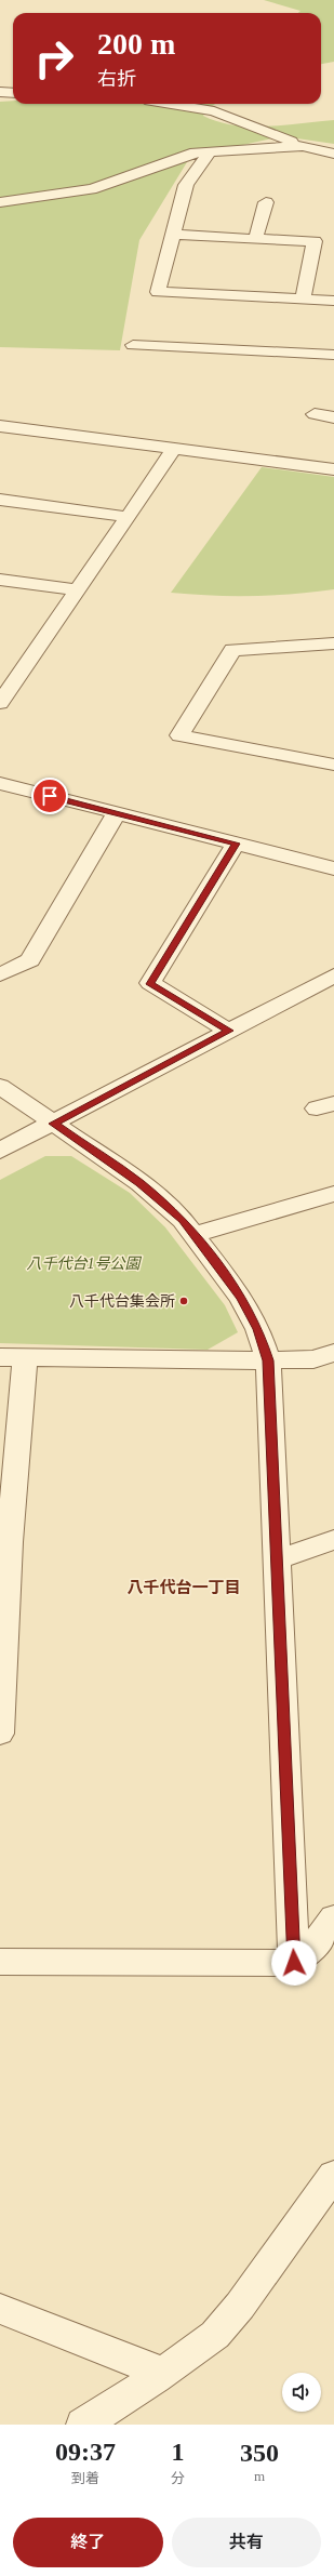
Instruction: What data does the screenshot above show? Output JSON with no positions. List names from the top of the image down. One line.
{"districts":["八千代台一丁目"],"parks":["八千代台1号公園"],"places":["八千代台集会所"],"page":{"turn":["200 m","右折"],"eta":["09:37","到着","1","分","350","m"],"buttons":["終了","共有"]}}
